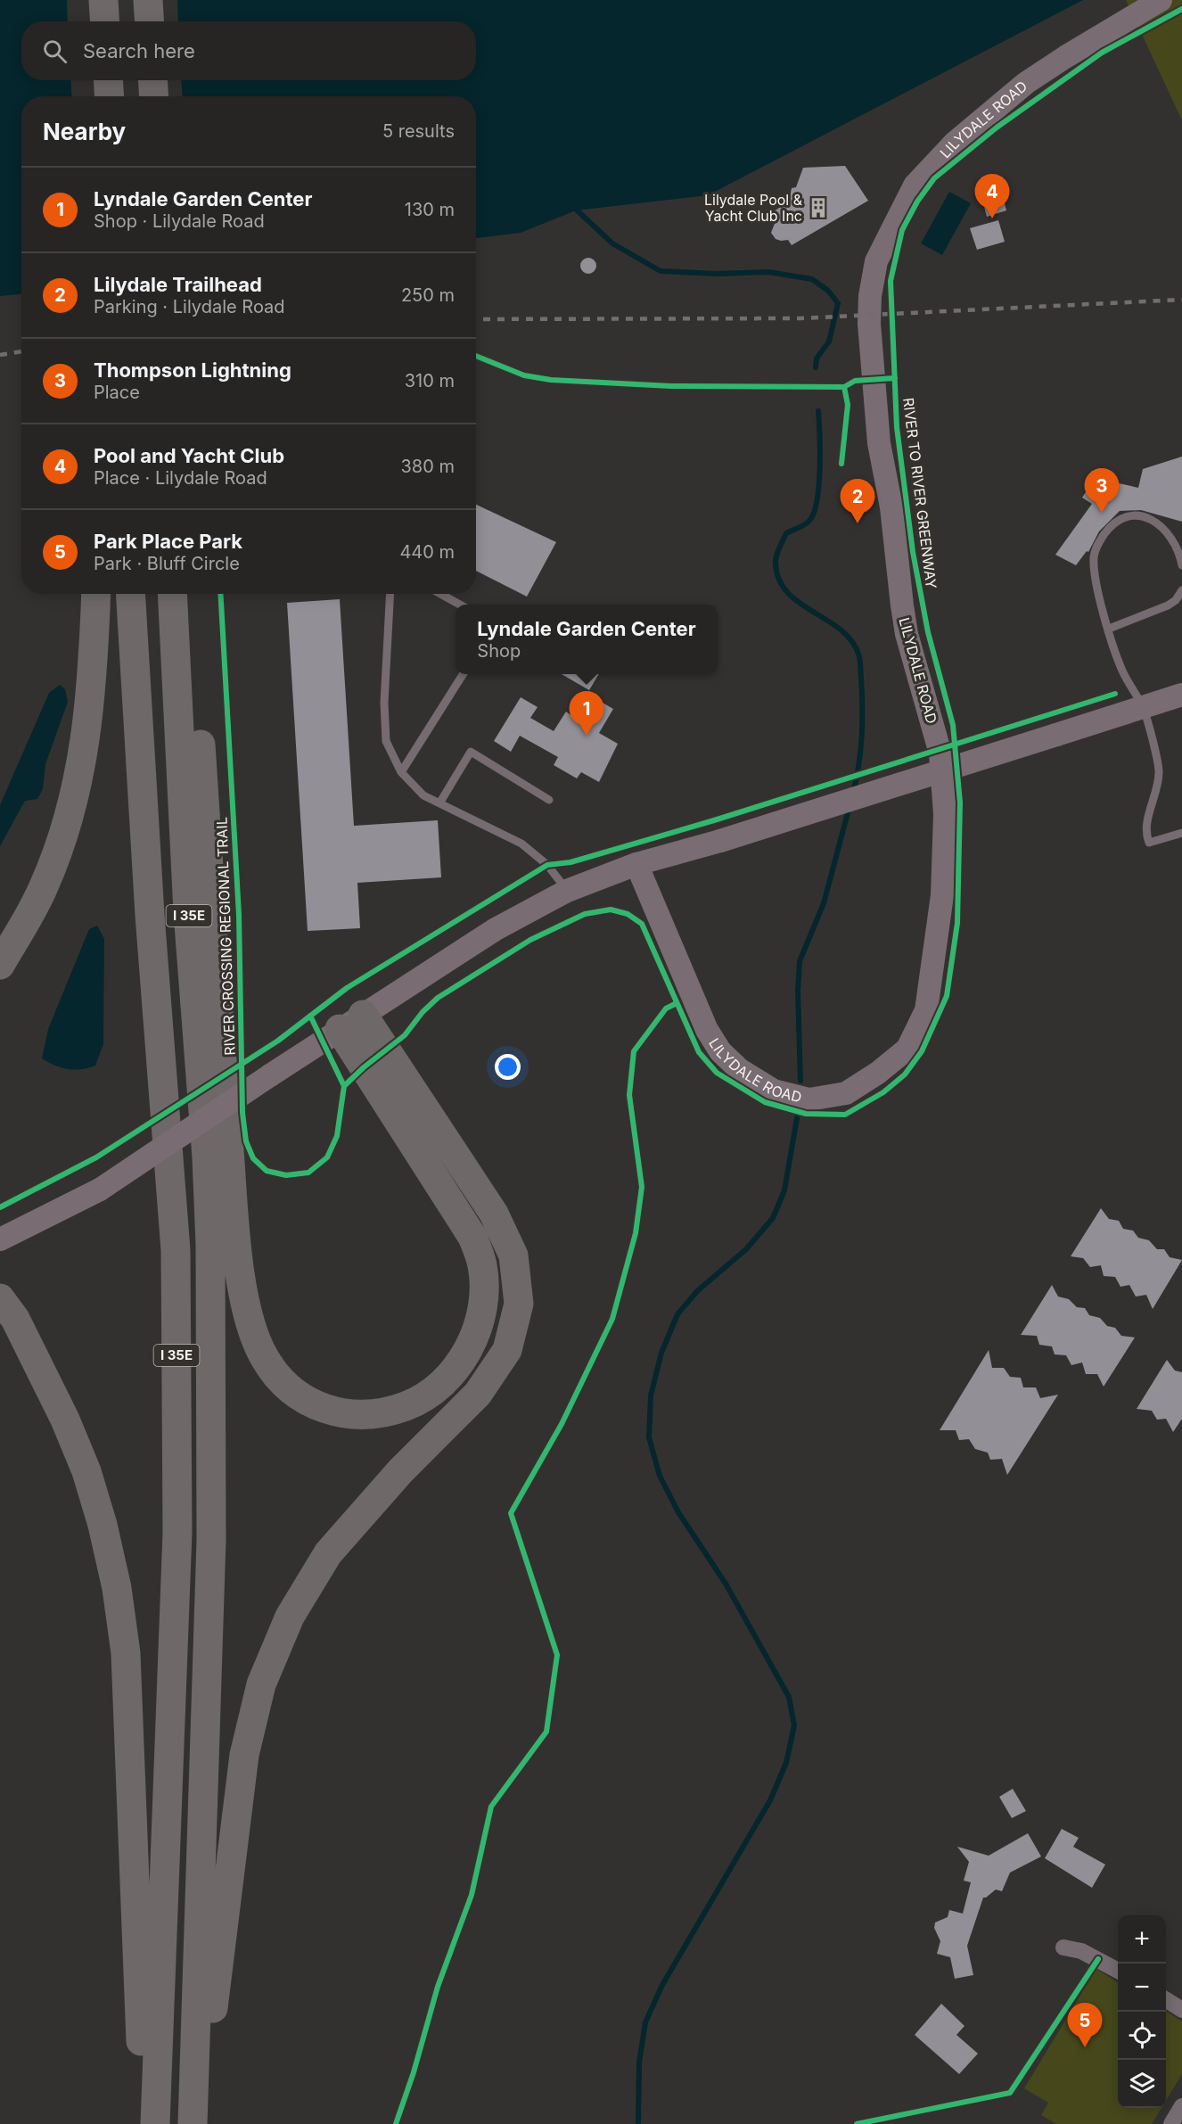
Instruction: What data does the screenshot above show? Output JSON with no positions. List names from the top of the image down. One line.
{"streets":{"highway":["I 35E"],"street":["LILYDALE ROAD"],"cycle path":["RIVER TO RIVER GREENWAY","RIVER CROSSING REGIONAL TRAIL"]},"places":{"building":["Lilydale Pool & Yacht Club Inc"]},"page":{"search":"Search here","heading":["Nearby","5 results"],"list":[{"mark":"1","name":"Lyndale Garden Center","note":"Shop · Lilydale Road","value":"130 m"},{"mark":"2","name":"Lilydale Trailhead","note":"Parking · Lilydale Road","value":"250 m"},{"mark":"3","name":"Thompson Lightning","note":"Place","value":"310 m"},{"mark":"4","name":"Pool and Yacht Club","note":"Place · Lilydale Road","value":"380 m"},{"mark":"5","name":"Park Place Park","note":"Park · Bluff Circle","value":"440 m"}],"pins":["4","3","2","1","5"],"popup":["Lyndale Garden Center","Shop"],"map_buttons":["+","−"]}}
